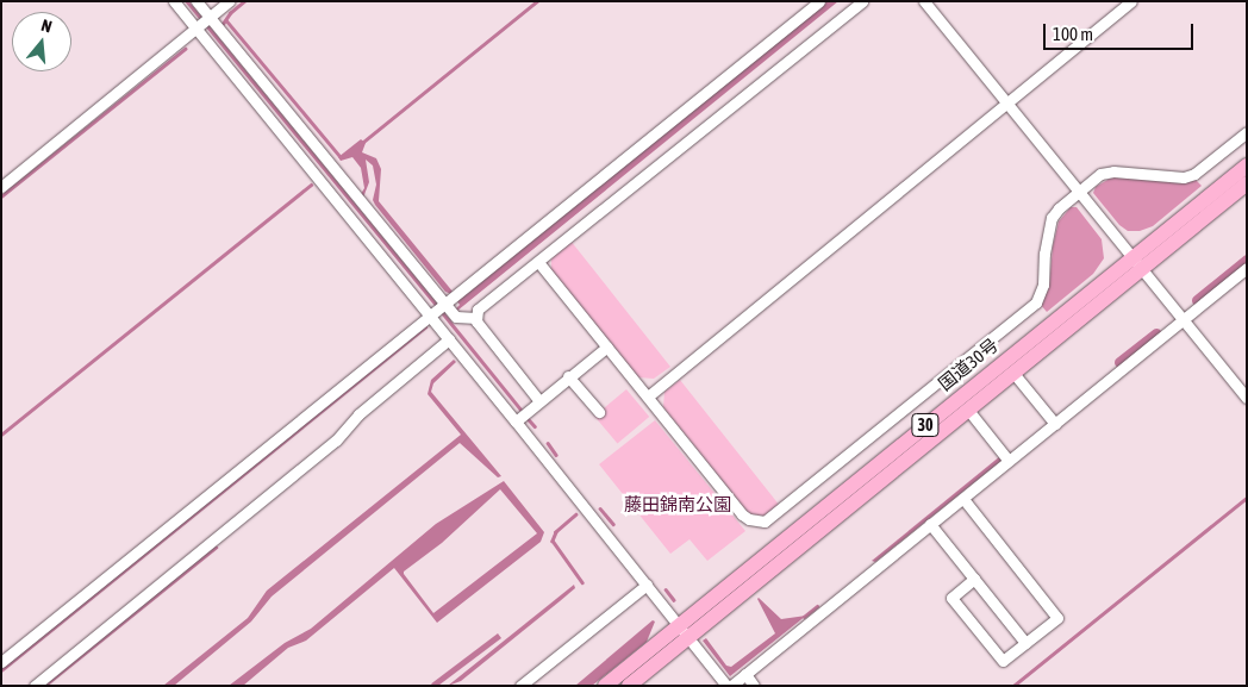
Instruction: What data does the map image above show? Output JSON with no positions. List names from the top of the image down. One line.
{"streets":{"highway":["国道30号","30"]},"parks":["藤田錦南公園"],"scale_bar":"100 m","north":"top"}
